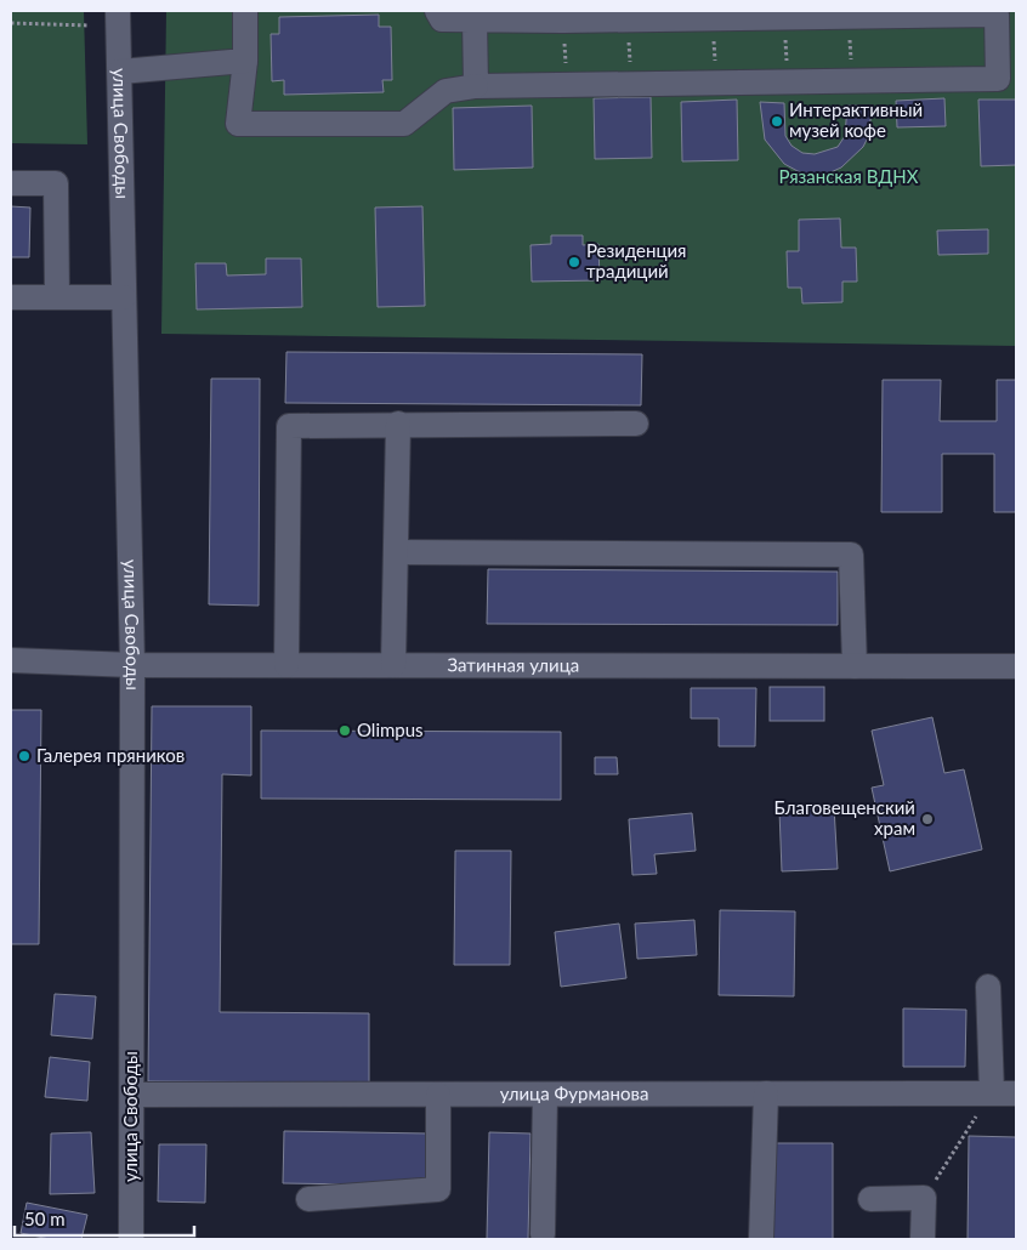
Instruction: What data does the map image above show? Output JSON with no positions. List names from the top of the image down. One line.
{"streets":{"street":["улица Свободы","Затинная улица","улица Фурманова"]},"crossings":[["улица Свободы","Затинная улица"],["улица Свободы","улица Фурманова"]],"parks":["Рязанская ВДНХ"],"places":["Интерактивный музей кофе","Резиденция традиций","Olimpus","Галерея пряников","Благовещенский храм"],"scale_bar":"50 m"}
